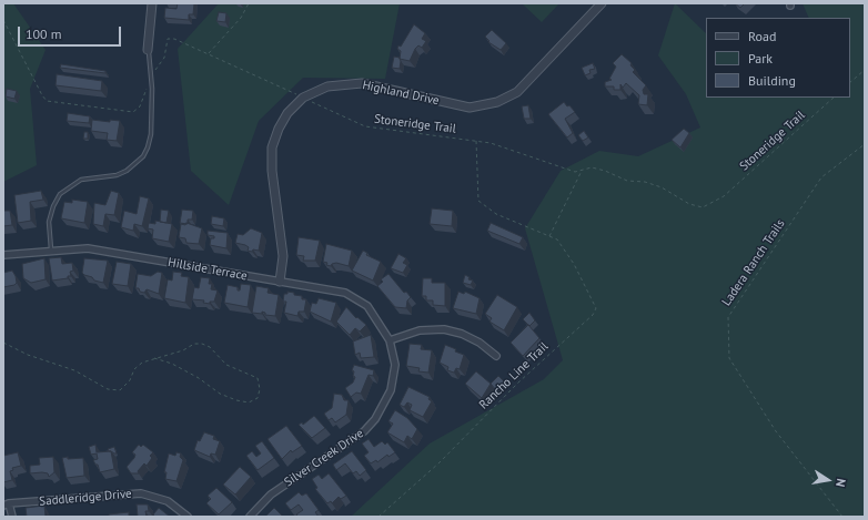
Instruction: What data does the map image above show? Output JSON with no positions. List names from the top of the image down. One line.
{"streets":{"street":["Highland Drive","Hillside Terrace","Silver Creek Drive","Saddleridge Drive"],"path":["Stoneridge Trail","Ladera Ranch Trails","Rancho Line Trail"]},"crossings":[["Highland Drive","Stoneridge Trail"],["Highland Drive","Hillside Terrace"],["Stoneridge Trail","Rancho Line Trail"],["Hillside Terrace","Silver Creek Drive"]],"legend":["Road","Park","Building"],"scale_bar":"100 m","north":"right"}
